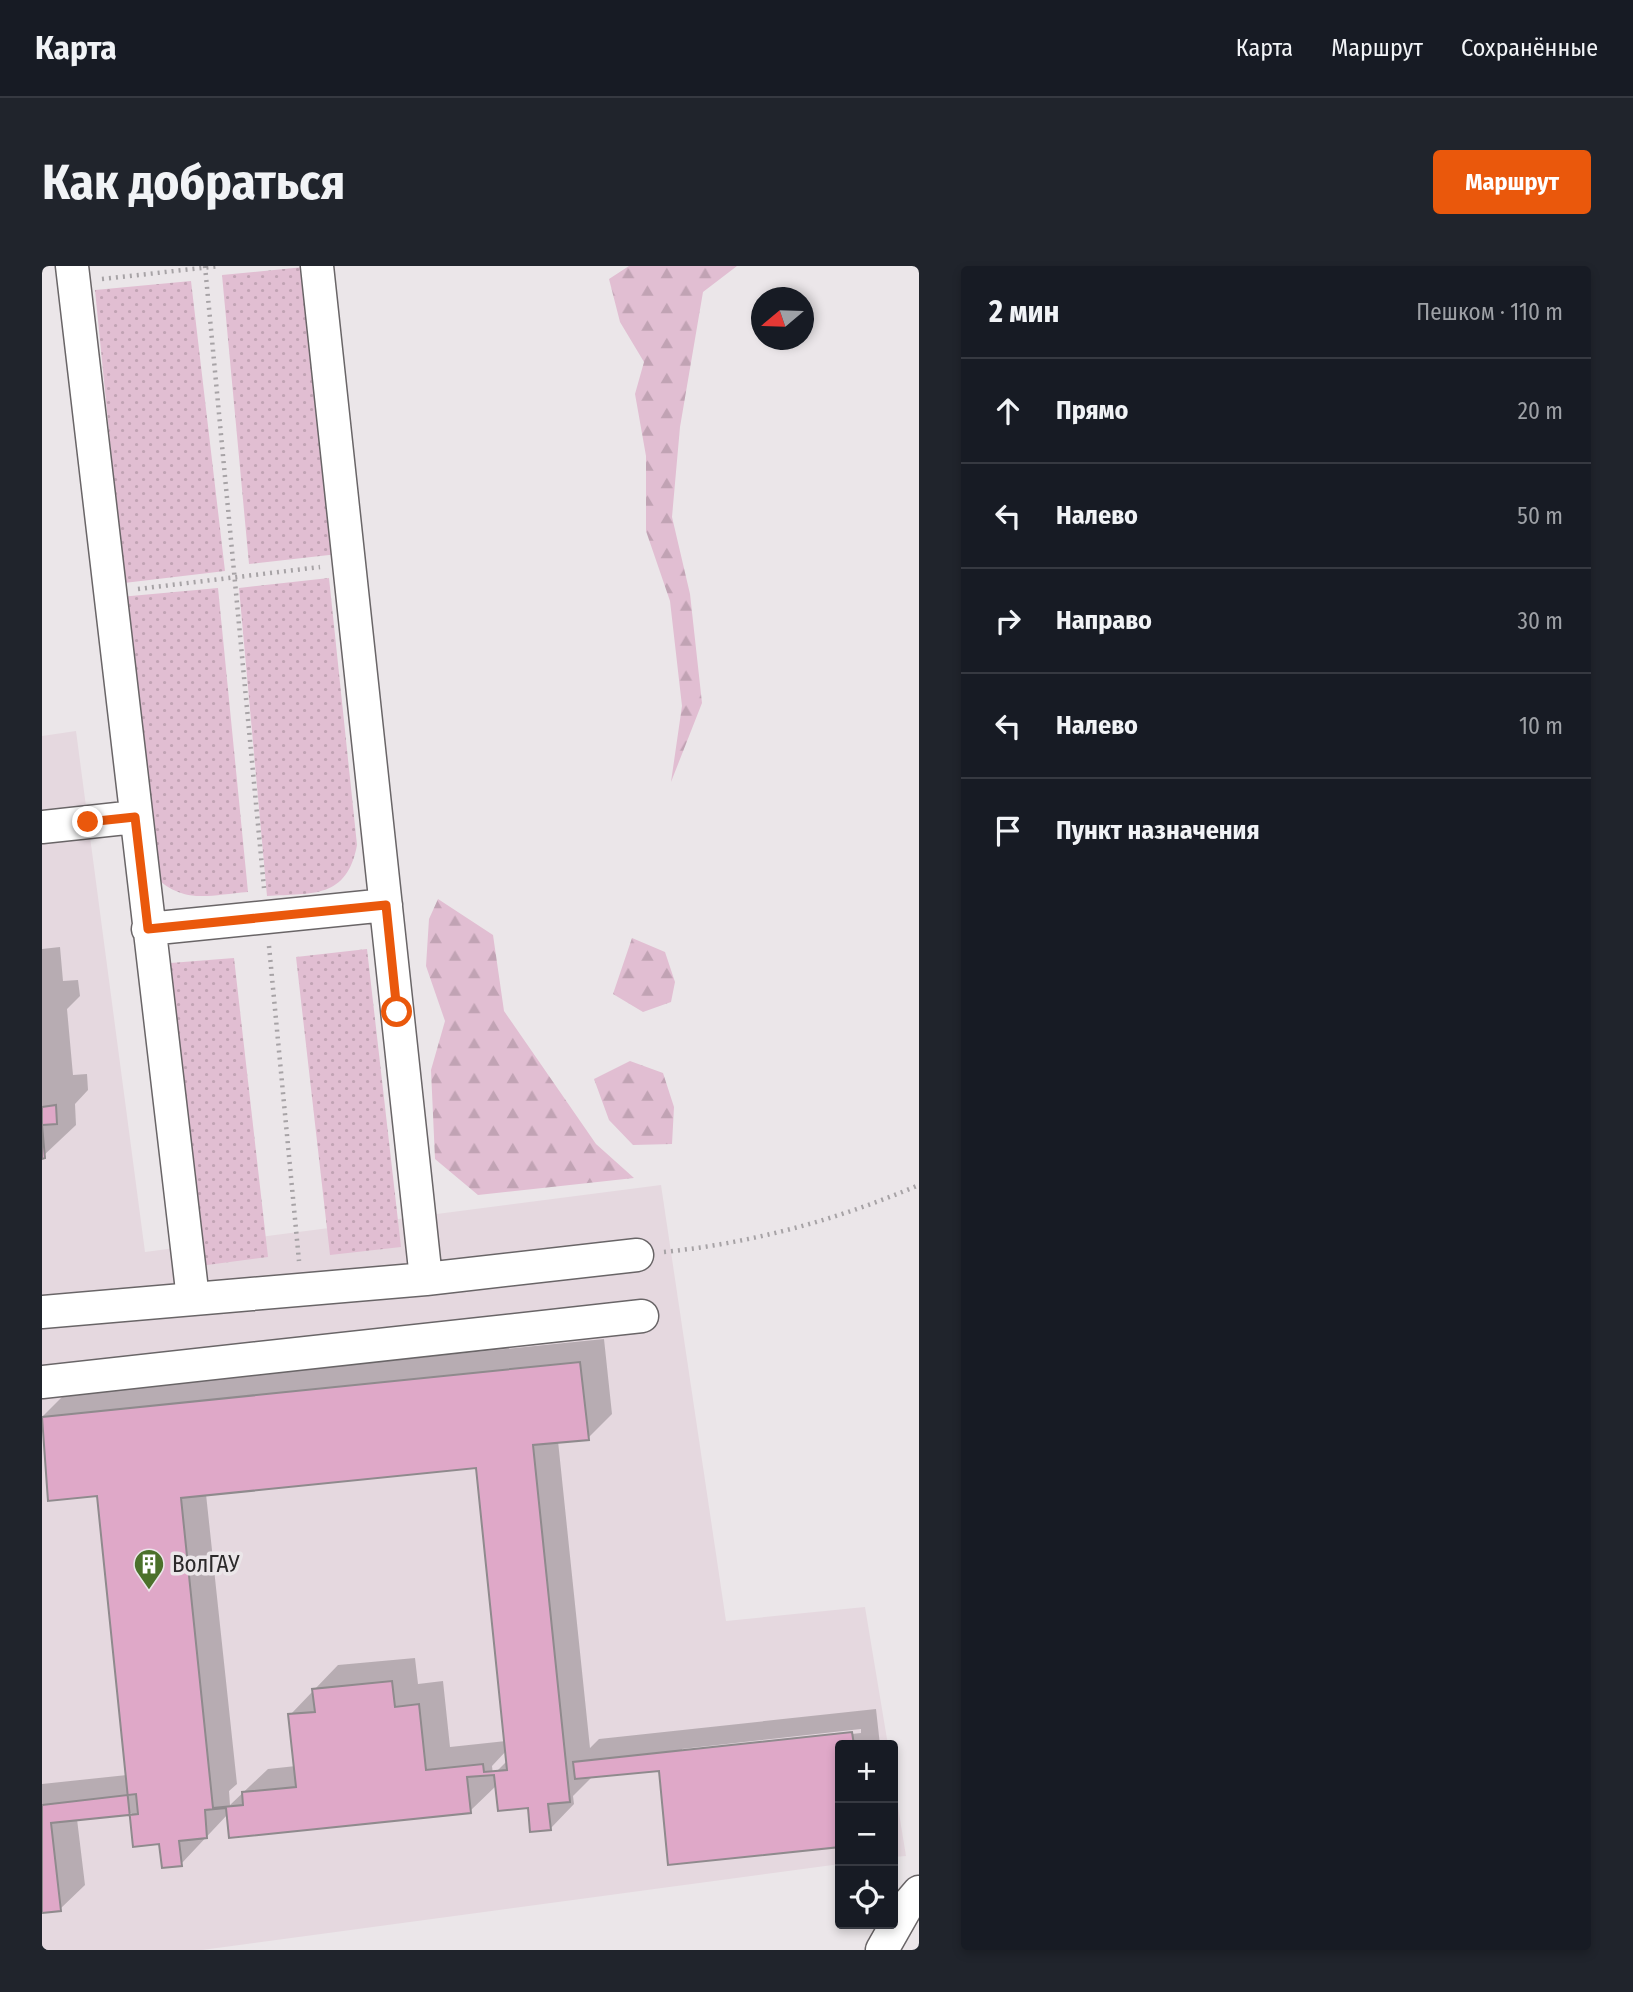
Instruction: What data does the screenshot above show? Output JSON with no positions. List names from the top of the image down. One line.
{"places":{"building":["ВолГАУ"]},"north":"left","page":{"header":"Карта","nav":["Карта","Маршрут","Сохранённые"],"buttons":"Маршрут","title":"Как добраться","heading":["2 мин","Пешком · 110 m"],"list":[["Прямо","20 m"],["Налево","50 m"],["Направо","30 m"],["Налево","10 m"],"Пункт назначения"],"map_buttons":["+","−"]}}
